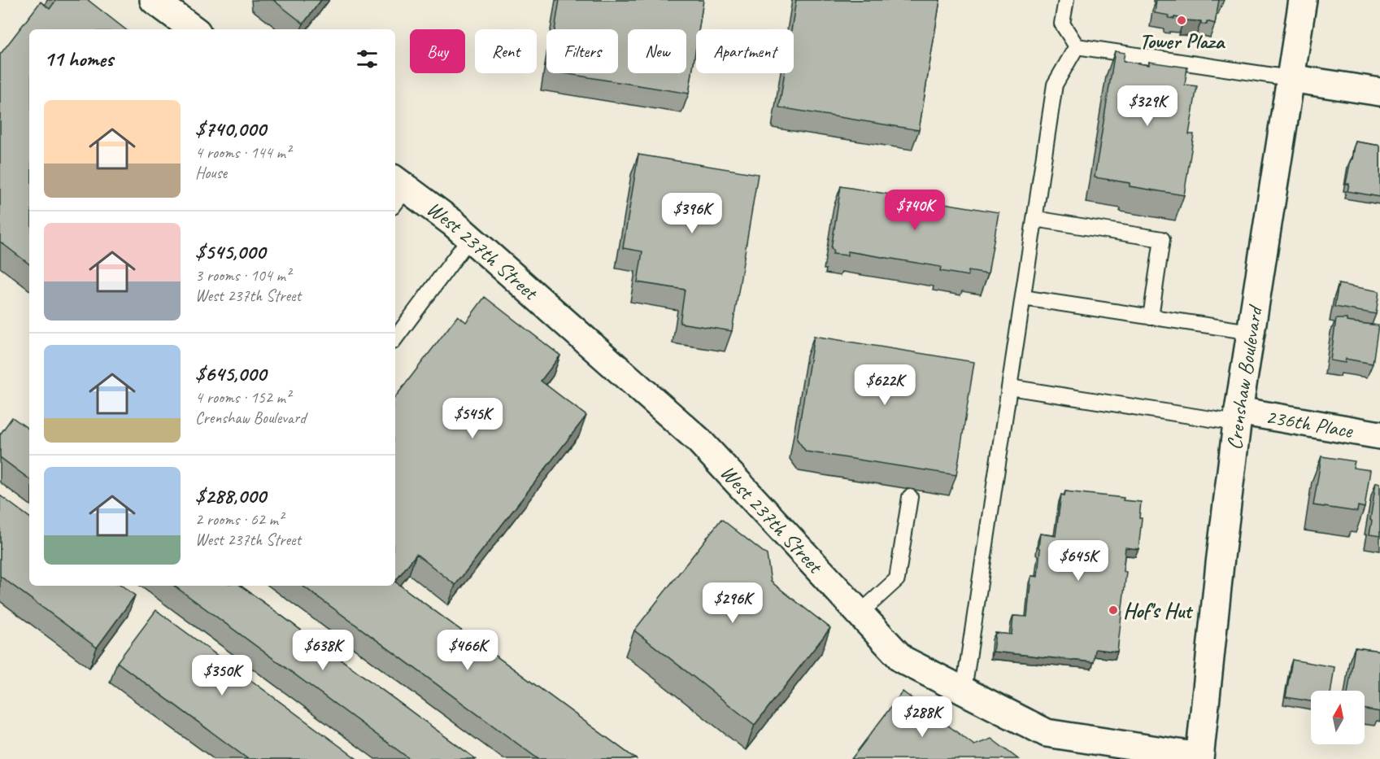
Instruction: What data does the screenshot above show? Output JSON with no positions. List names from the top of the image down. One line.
{"streets":{"street":["West 237th Street","Crenshaw Boulevard","236th Place"]},"crossings":[["West 237th Street","Crenshaw Boulevard"],["Crenshaw Boulevard","236th Place"]],"places":["Tower Plaza","Hof's Hut"],"north":"top","page":{"chip":["Buy","Rent","Filters","New","Apartment"],"heading":"11 homes","price":["$329K","$740K","$396K","$622K","$545K","$645K","$296K","$638K","$466K","$350K","$288K"],"list":[{"name":"$740,000","note":"4 rooms · 144 m² · House"},{"name":"$545,000","note":"3 rooms · 104 m² · West 237th Street"},{"name":"$645,000","note":"4 rooms · 152 m² · Crenshaw Boulevard"},{"name":"$288,000","note":"2 rooms · 62 m² · West 237th Street"}]}}
